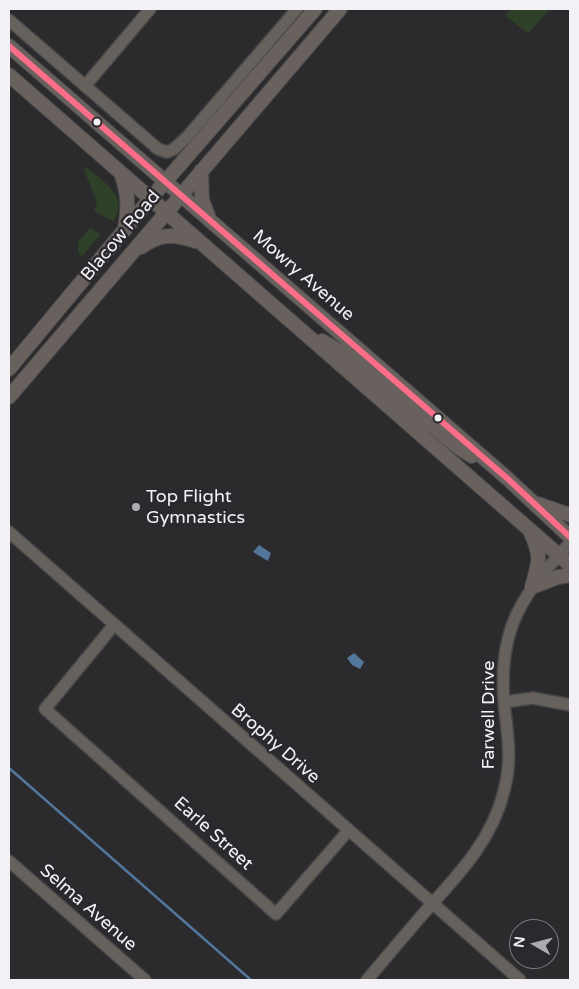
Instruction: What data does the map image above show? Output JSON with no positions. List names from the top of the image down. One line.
{"streets":{"main road":["Blacow Road","Mowry Avenue"],"street":["Farwell Drive","Brophy Drive","Earle Street","Selma Avenue"]},"crossings":[["Blacow Road","Mowry Avenue"],["Farwell Drive","Brophy Drive"],["Brophy Drive","Earle Street"]],"places":["Top Flight Gymnastics"],"north":"left"}
